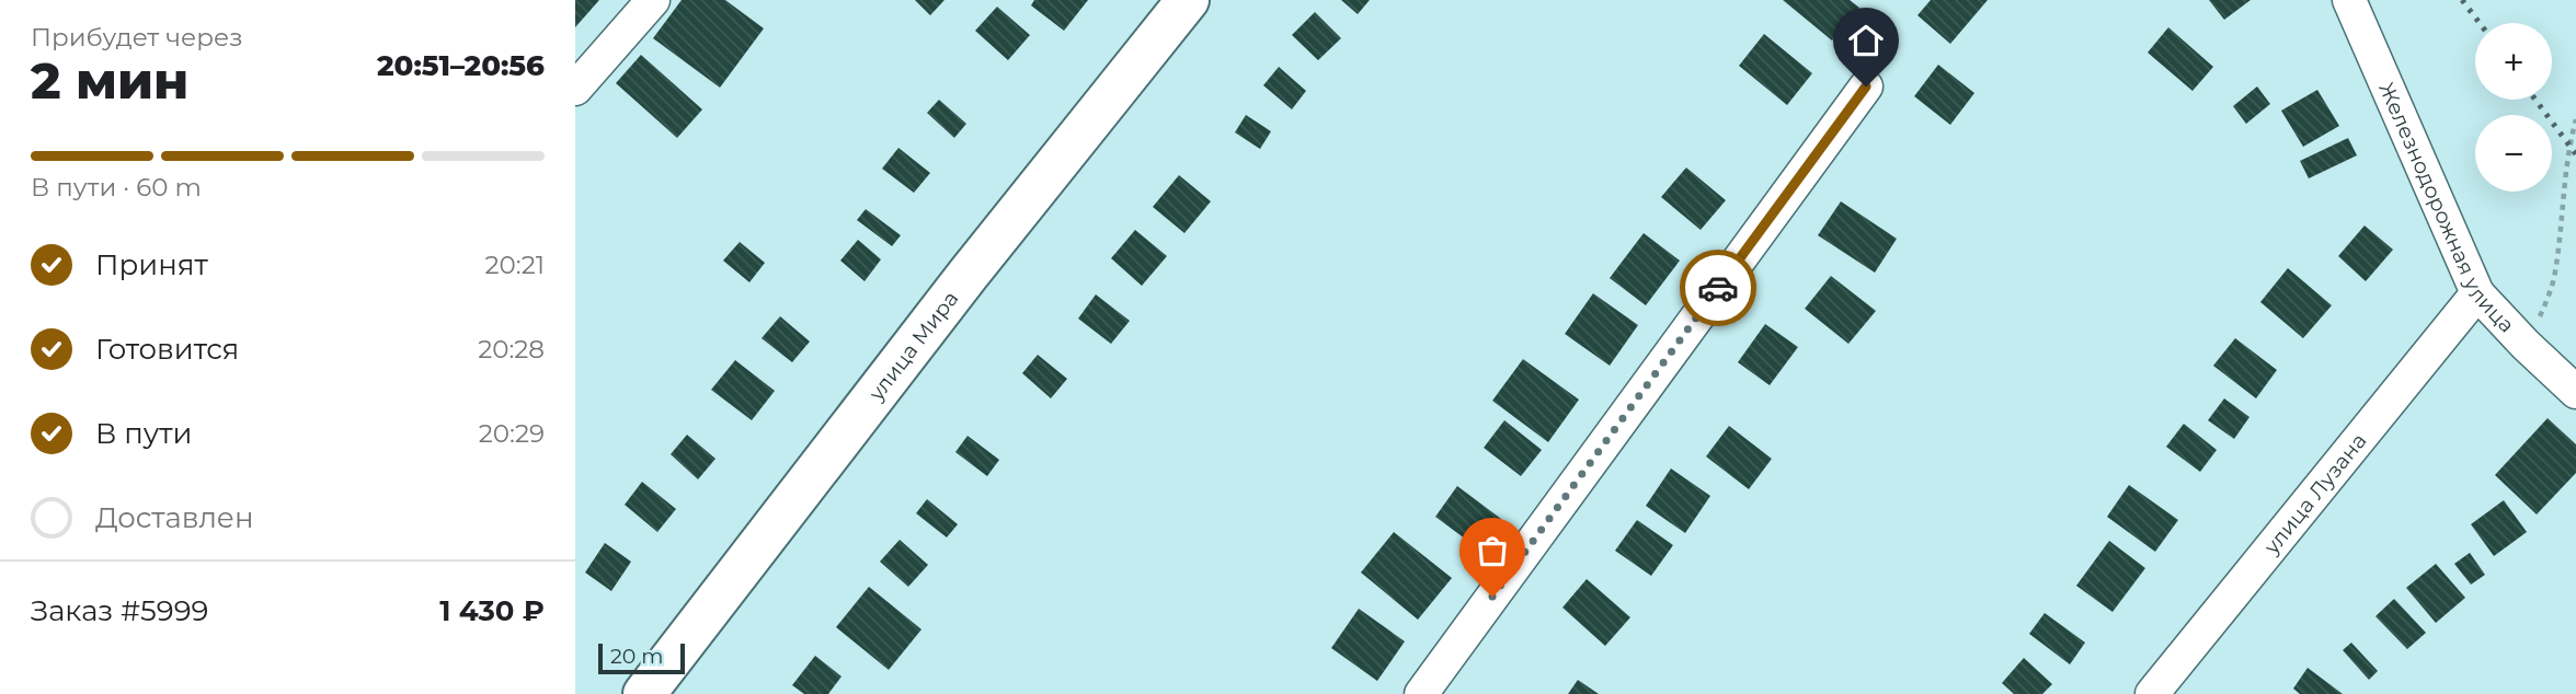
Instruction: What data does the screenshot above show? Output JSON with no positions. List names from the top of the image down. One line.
{"streets":{"main road":["улица Мира"],"street":["Железнодорожная улица","улица Лузана"]},"crossings":[["Железнодорожная улица","улица Лузана"]],"scale_bar":"20 m","page":{"heading":["2 мин","Прибудет через","20:51–20:56"],"panel":["Заказ #5999","1 430 ₽"],"map_buttons":["+","−"],"bar":"В пути · 60 m","list":[["Принят","20:21"],["Готовится","20:28"],["В пути","20:29"],"Доставлен"],"scale":"20 m"}}
